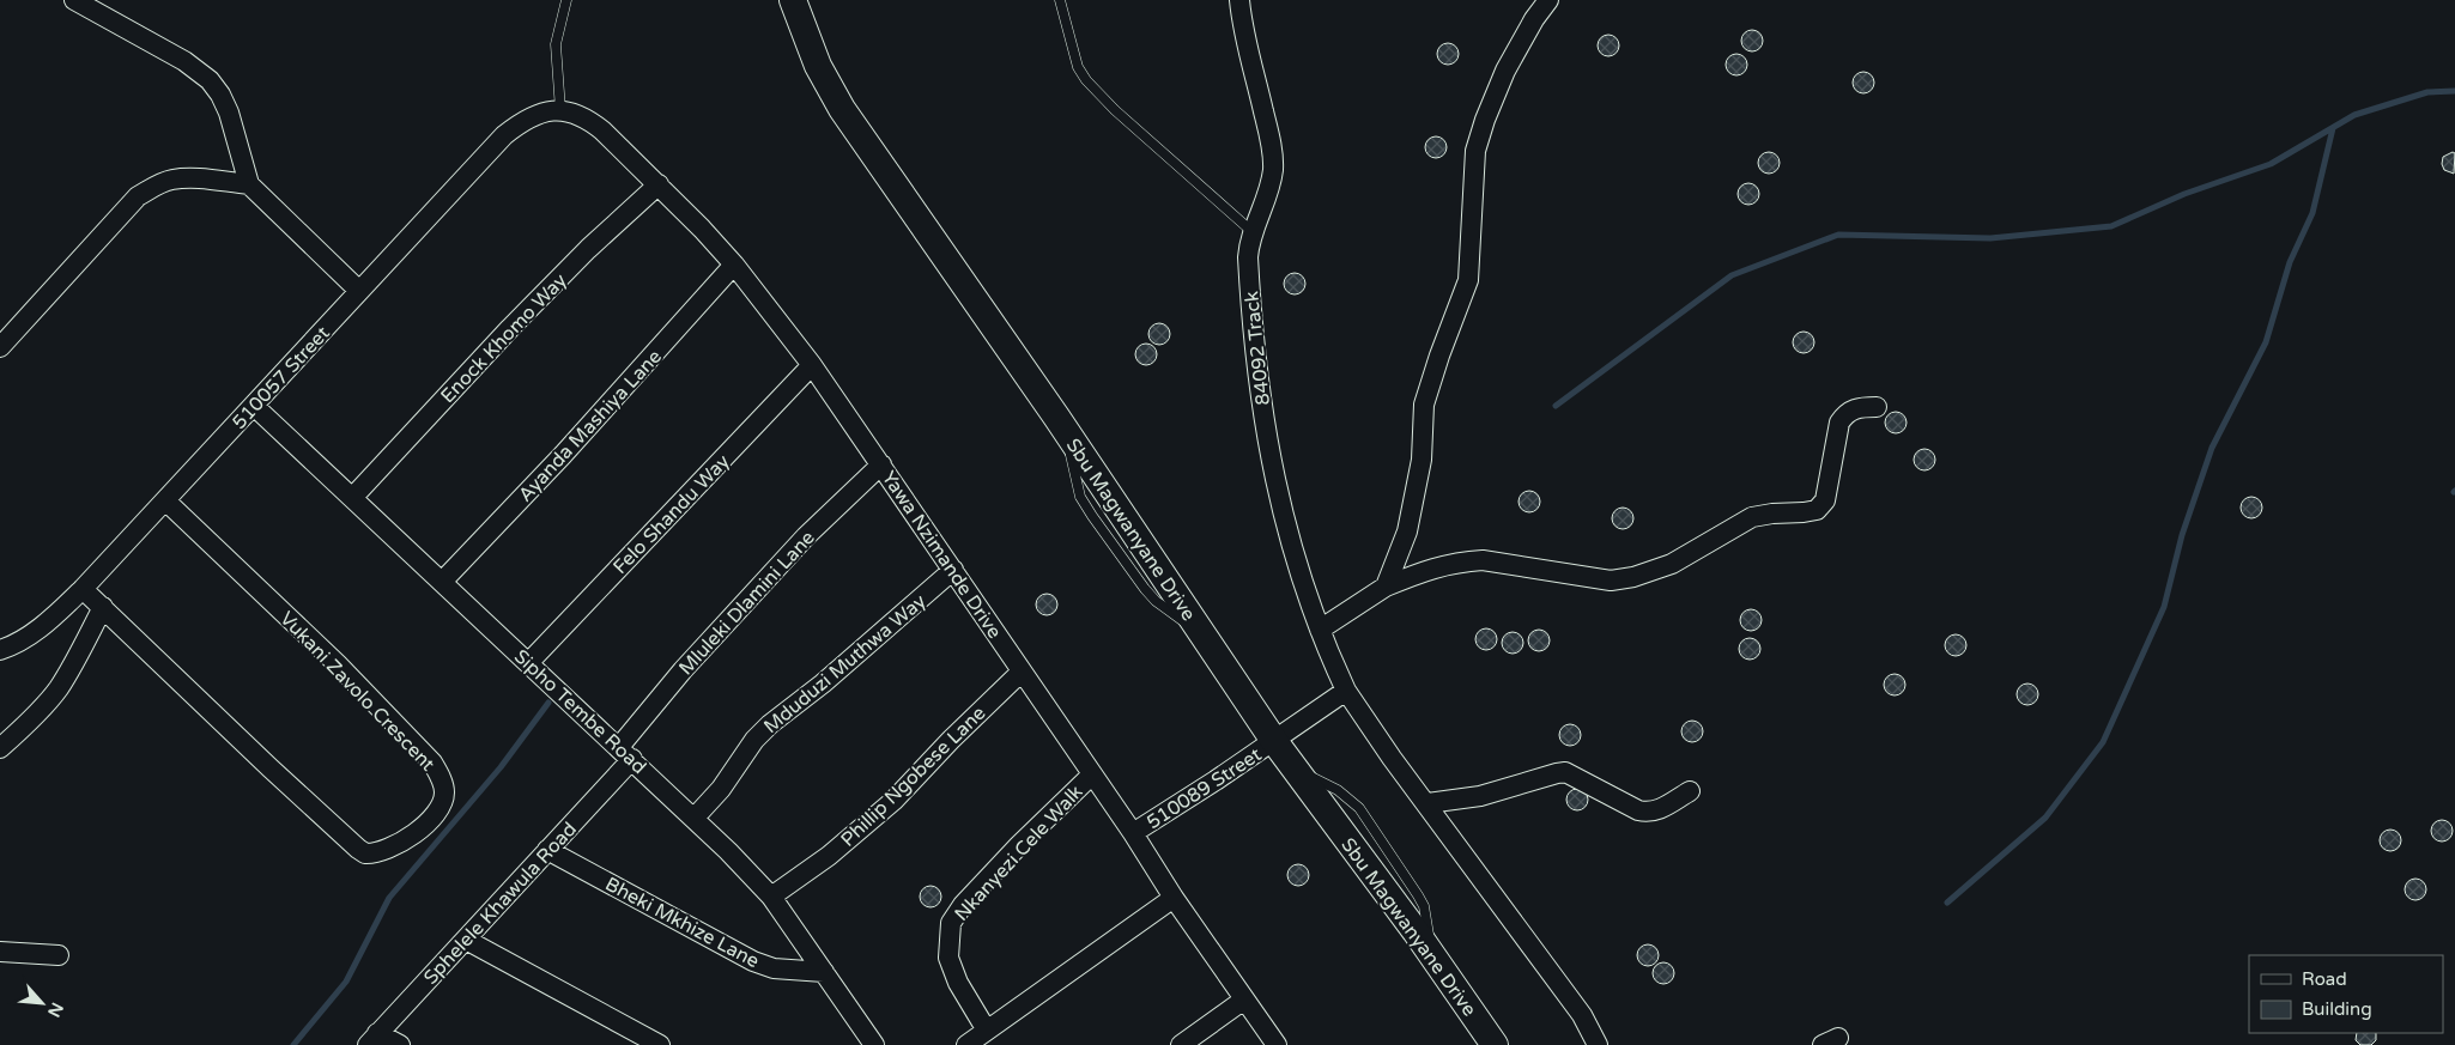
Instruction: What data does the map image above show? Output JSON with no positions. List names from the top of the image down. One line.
{"streets":{"main road":["Sbu Magwanyane Drive"],"street":["Enock Khomo Way","84092 Track","510057 Street","Ayanda Mashiya Lane","Felo Shandu Way","Yawa Nzimande Drive","Mluleki Dlamini Lane","Mduduzi Muthwa Way","Vukani Zavolo Crescent","Sipho Tembe Road","Phillip Ngobese Lane","510089 Street","Nkanyezi Cele Walk","Sphelele Khawula Road","Bheki Mkhize Lane"]},"crossings":[["Enock Khomo Way","Yawa Nzimande Drive"],["Enock Khomo Way","Sipho Tembe Road"],["84092 Track","510089 Street"],["510057 Street","Yawa Nzimande Drive"],["510057 Street","Vukani Zavolo Crescent"],["510057 Street","Sipho Tembe Road"],["Ayanda Mashiya Lane","Yawa Nzimande Drive"],["Ayanda Mashiya Lane","Sipho Tembe Road"],["Felo Shandu Way","Yawa Nzimande Drive"],["Felo Shandu Way","Sipho Tembe Road"],["Sbu Magwanyane Drive","510089 Street"],["Yawa Nzimande Drive","Mluleki Dlamini Lane"],["Yawa Nzimande Drive","Mduduzi Muthwa Way"],["Yawa Nzimande Drive","Phillip Ngobese Lane"],["Yawa Nzimande Drive","510089 Street"],["Yawa Nzimande Drive","Nkanyezi Cele Walk"],["Mluleki Dlamini Lane","Sipho Tembe Road"],["Mluleki Dlamini Lane","Sphelele Khawula Road"],["Mduduzi Muthwa Way","Sipho Tembe Road"],["Sipho Tembe Road","Phillip Ngobese Lane"],["Sipho Tembe Road","Sphelele Khawula Road"],["Sipho Tembe Road","Bheki Mkhize Lane"],["Sphelele Khawula Road","Bheki Mkhize Lane"]],"legend":["Road","Building"],"north":"bottom right"}
